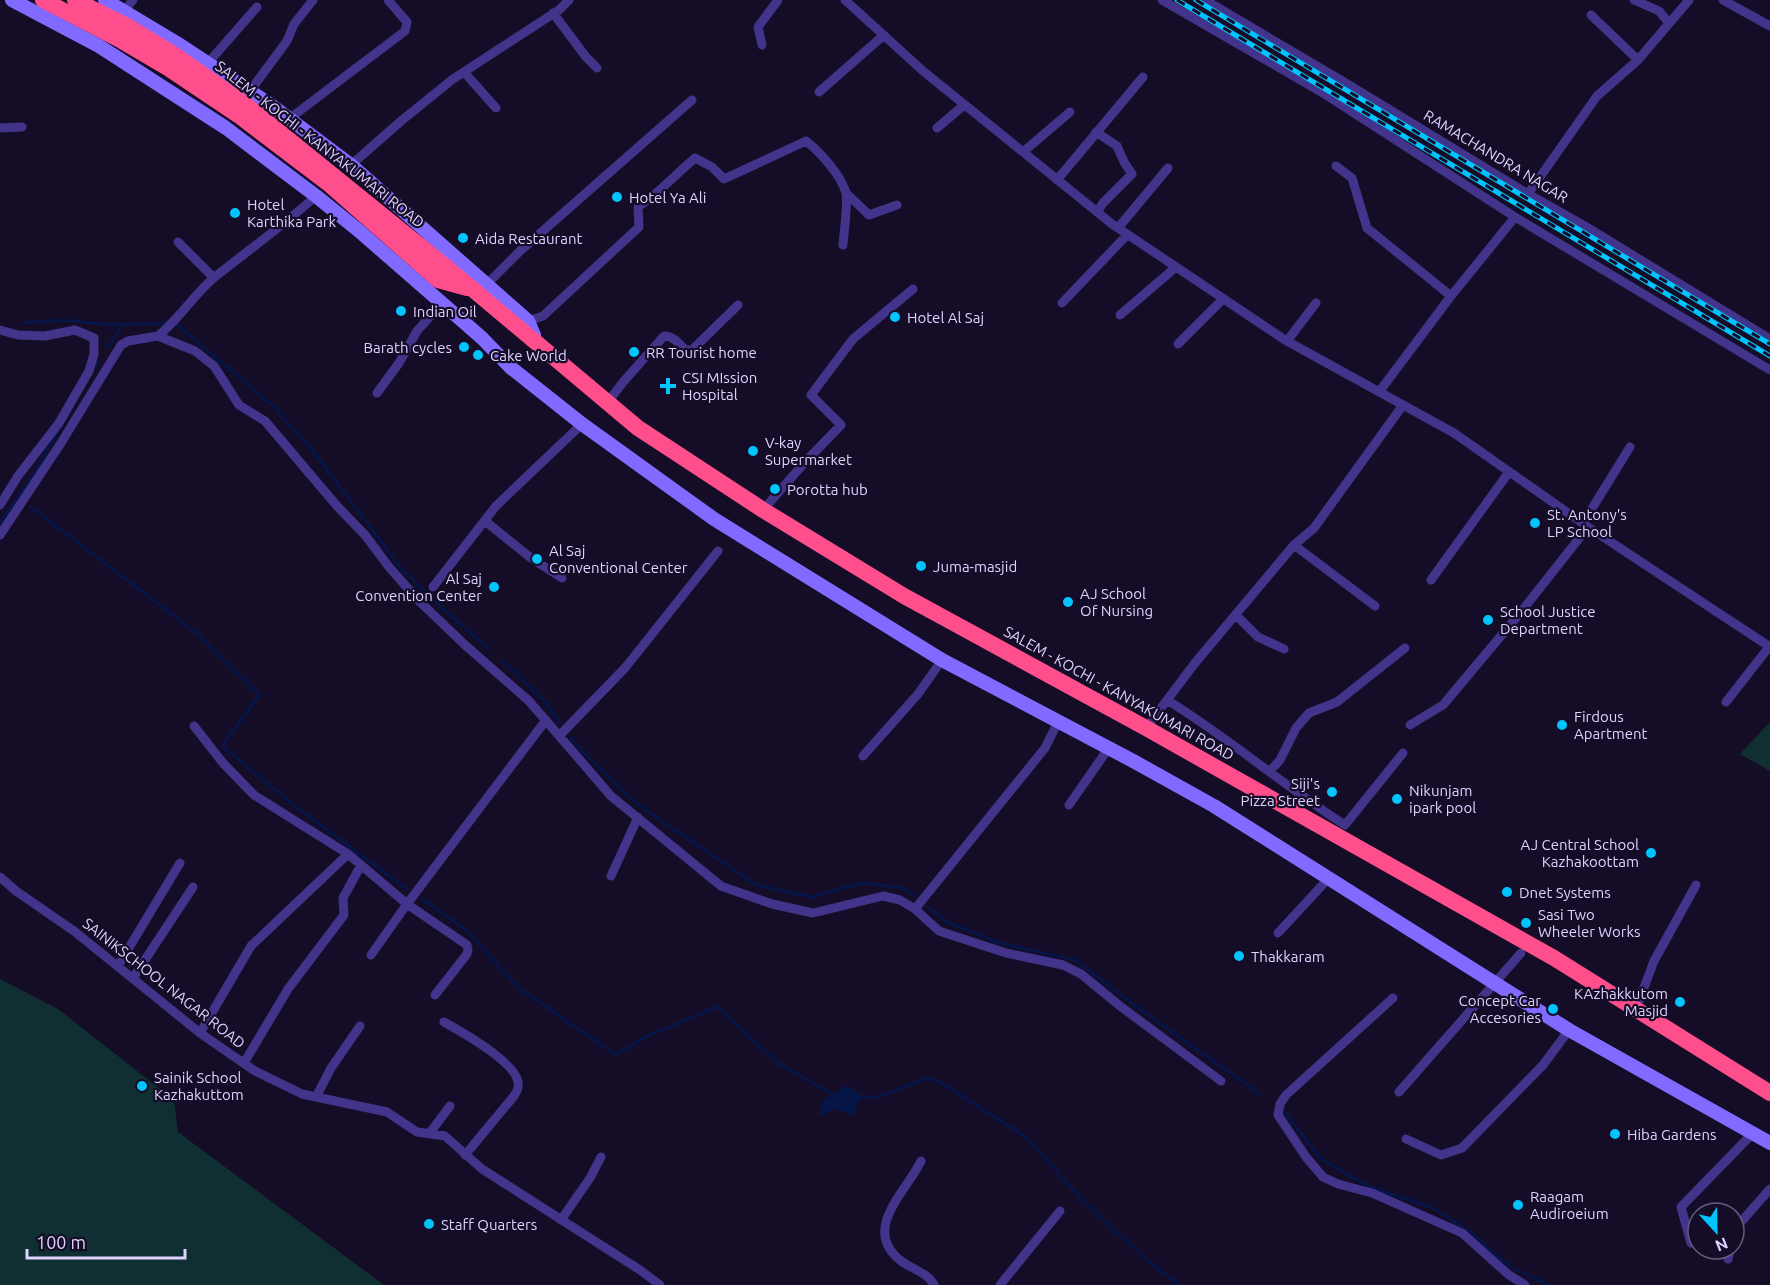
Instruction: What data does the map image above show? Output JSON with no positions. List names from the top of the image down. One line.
{"streets":{"highway":["SALEM - KOCHI - KANYAKUMARI ROAD"],"street":["RAMACHANDRA NAGAR","SAINIKSCHOOL NAGAR ROAD"]},"places":{"other":["Hotel Ya Ali","Hotel Karthika Park","Aida Restaurant","Indian Oil","Hotel Al Saj","Barath cycles","RR Tourist home","Cake World","V-kay Supermarket","Porotta hub","St. Antony's LP School","Al Saj Conventional Center","Juma-masjid","Al Saj Convention Center","AJ School Of Nursing","School Justice Department","Firdous Apartment","Siji's Pizza Street","Nikunjam ipark pool","AJ Central School Kazhakoottam","Dnet Systems","Sasi Two Wheeler Works","Thakkaram","KAzhakkutom Masjid","Concept Car Accesories","Sainik School Kazhakuttom","Hiba Gardens","Raagam Audiroeium","Staff Quarters"],"health":["CSI MIssion Hospital"]},"scale_bar":"100 m","north":"bottom"}
